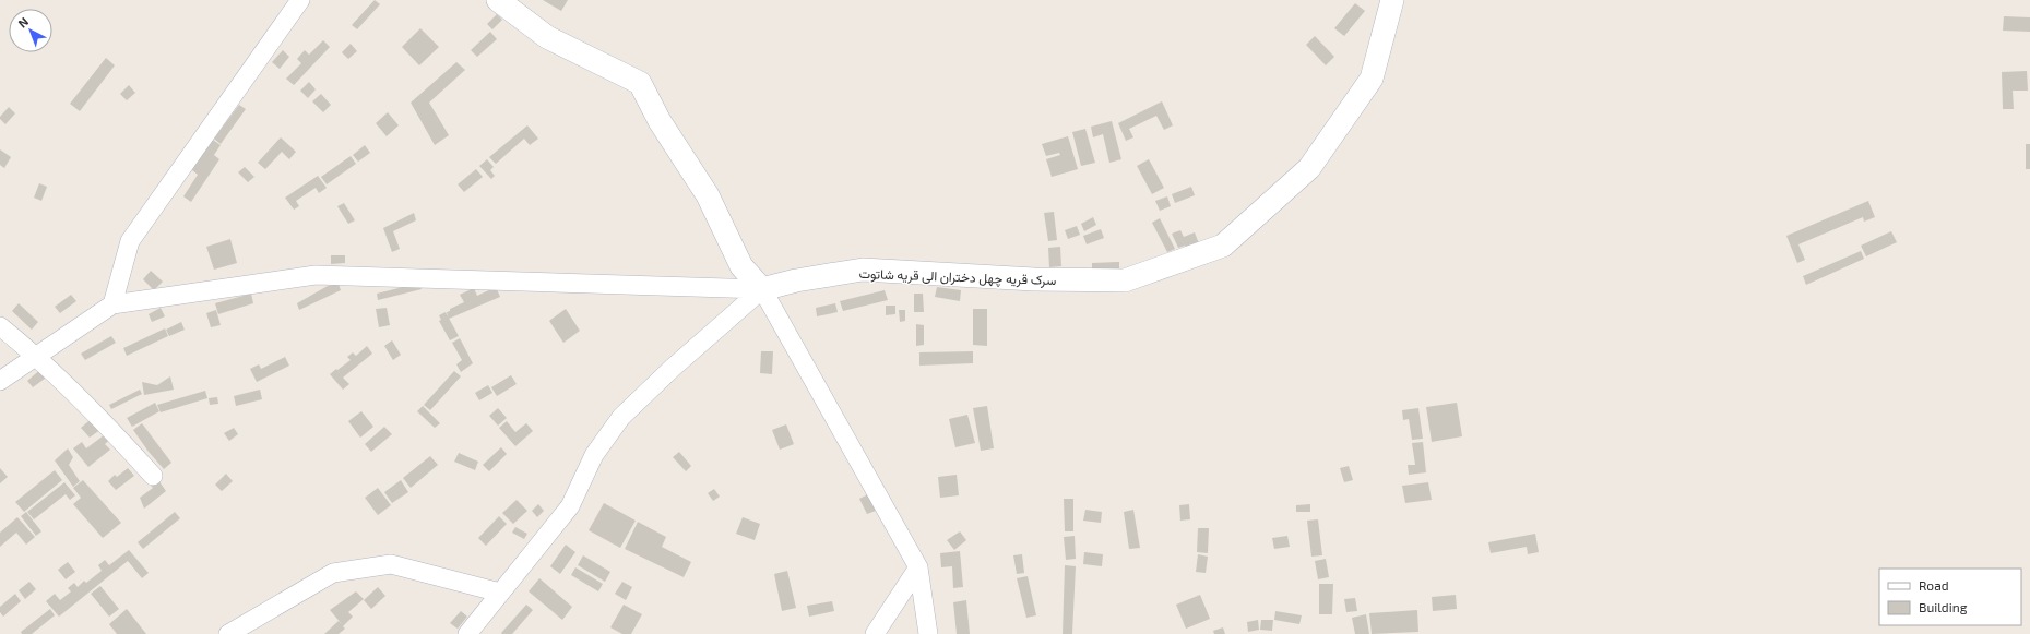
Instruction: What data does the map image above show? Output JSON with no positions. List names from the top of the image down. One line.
{"streets":{"street":["سرک قریه چهل دختران الی قریه شاتوت"]},"legend":["Road","Building"],"north":"top left"}
